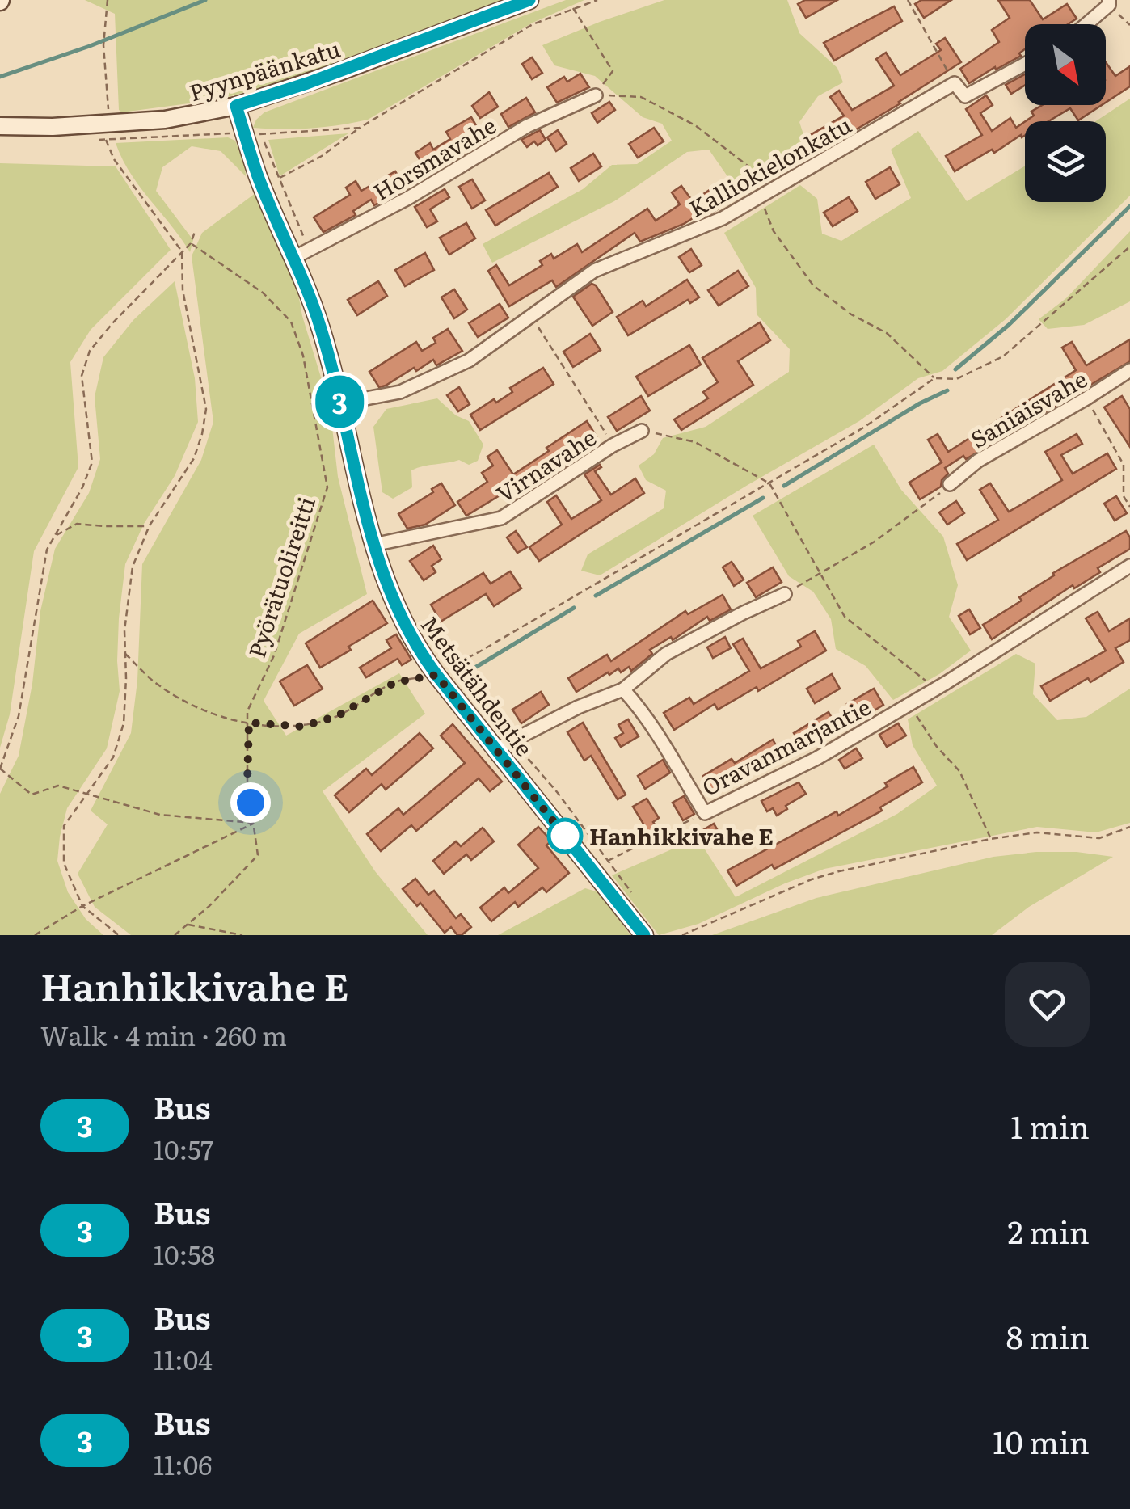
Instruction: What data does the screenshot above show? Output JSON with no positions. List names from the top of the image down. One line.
{"streets":{"main road":["Pyynpäänkatu","Metsätähdentie"],"street":["Horsmavahe","Kalliokielonkatu","Saniaisvahe","Virnavahe","Oravanmarjantie"],"path":["Pyörätuolireitti"]},"crossings":[["Pyynpäänkatu","Metsätähdentie"],["Horsmavahe","Metsätähdentie"],["Kalliokielonkatu","Metsätähdentie"],["Virnavahe","Metsätähdentie"]],"places":["Hanhikkivahe E"],"lines":["bus line 3"],"north":"bottom right","page":{"on_map":"3","heading":["Hanhikkivahe E","Walk · 4 min · 260 m"],"list":[{"mark":"3","name":"Bus","note":"10:57","value":"1 min"},{"mark":"3","name":"Bus","note":"10:58","value":"2 min"},{"mark":"3","name":"Bus","note":"11:04","value":"8 min"},{"mark":"3","name":"Bus","note":"11:06","value":"10 min"}]}}
